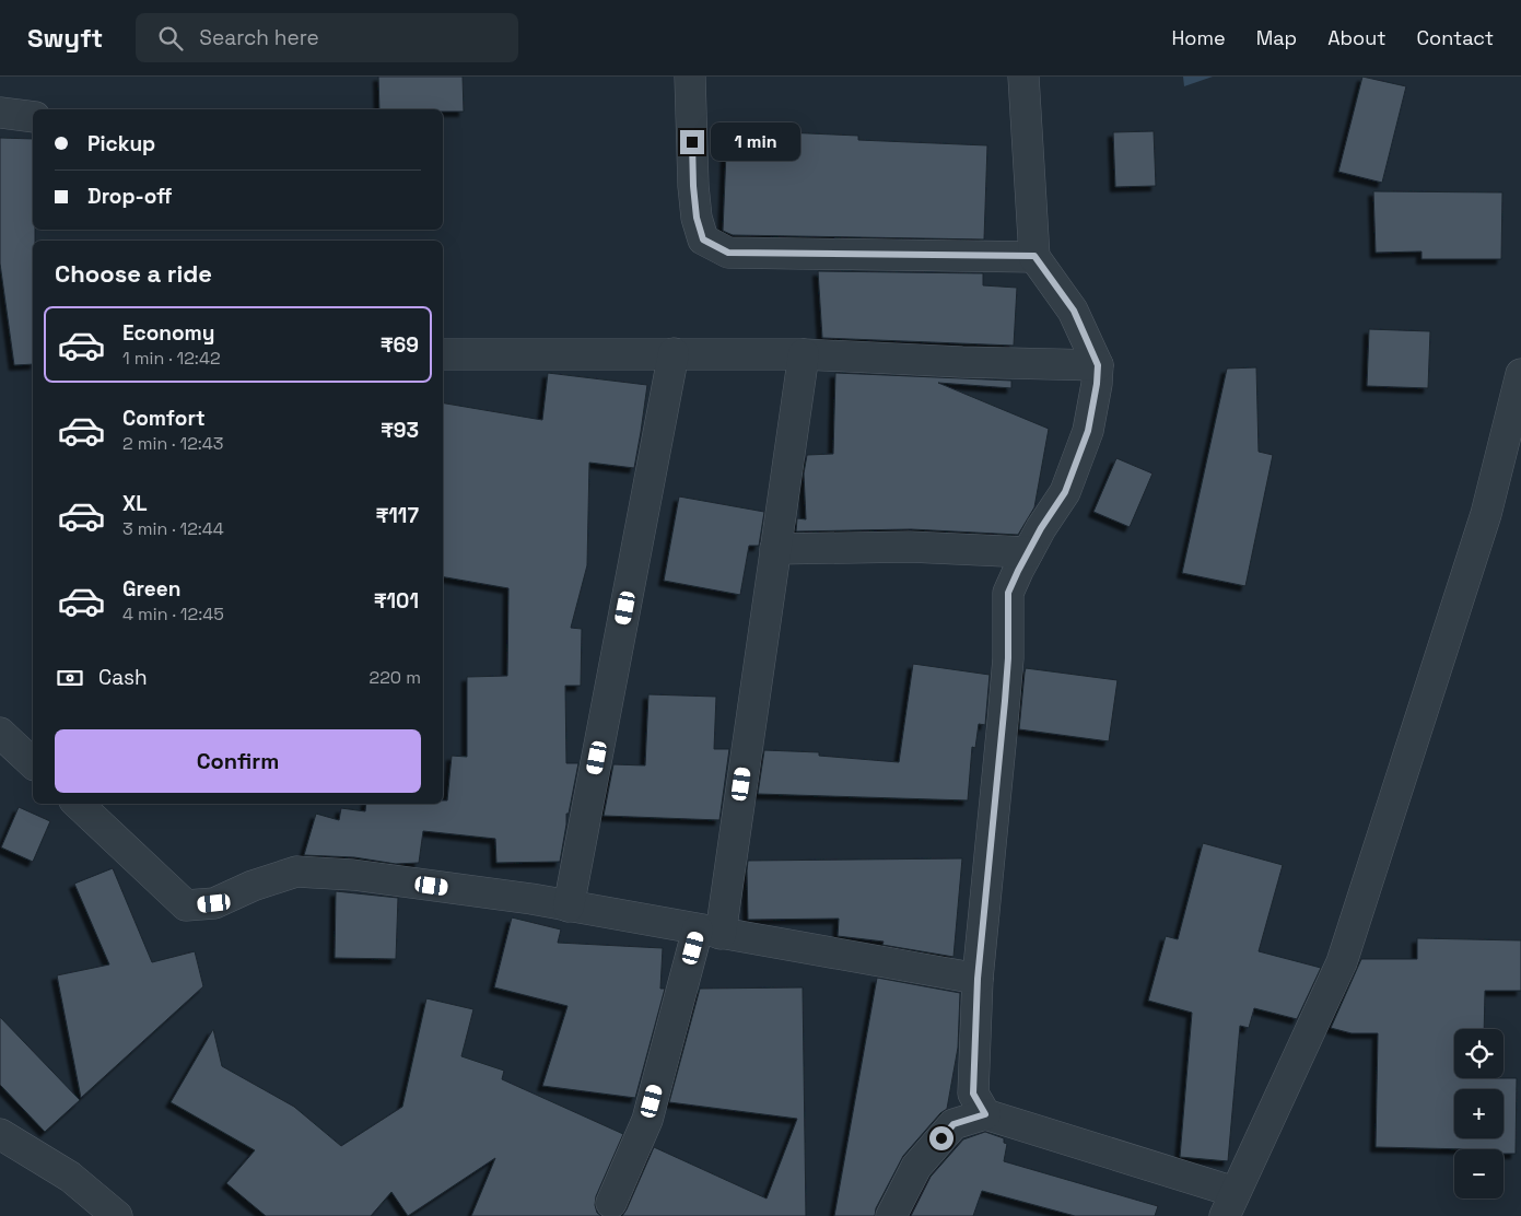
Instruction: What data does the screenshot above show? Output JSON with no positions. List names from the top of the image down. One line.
{"page":{"header":"Swyft","search":"Search here","nav":["Home","Map","About","Contact"],"banner":["Pickup","Drop-off"],"bubble":"1 min","heading":"Choose a ride","list":[{"name":"Economy","note":"1 min · 12:42","value":"₹69"},{"name":"Comfort","note":"2 min · 12:43","value":"₹93"},{"name":"XL","note":"3 min · 12:44","value":"₹117"},{"name":"Green","note":"4 min · 12:45","value":"₹101"}],"pay":["Cash","220 m"],"buttons":"Confirm","map_buttons":["+","−"]}}
